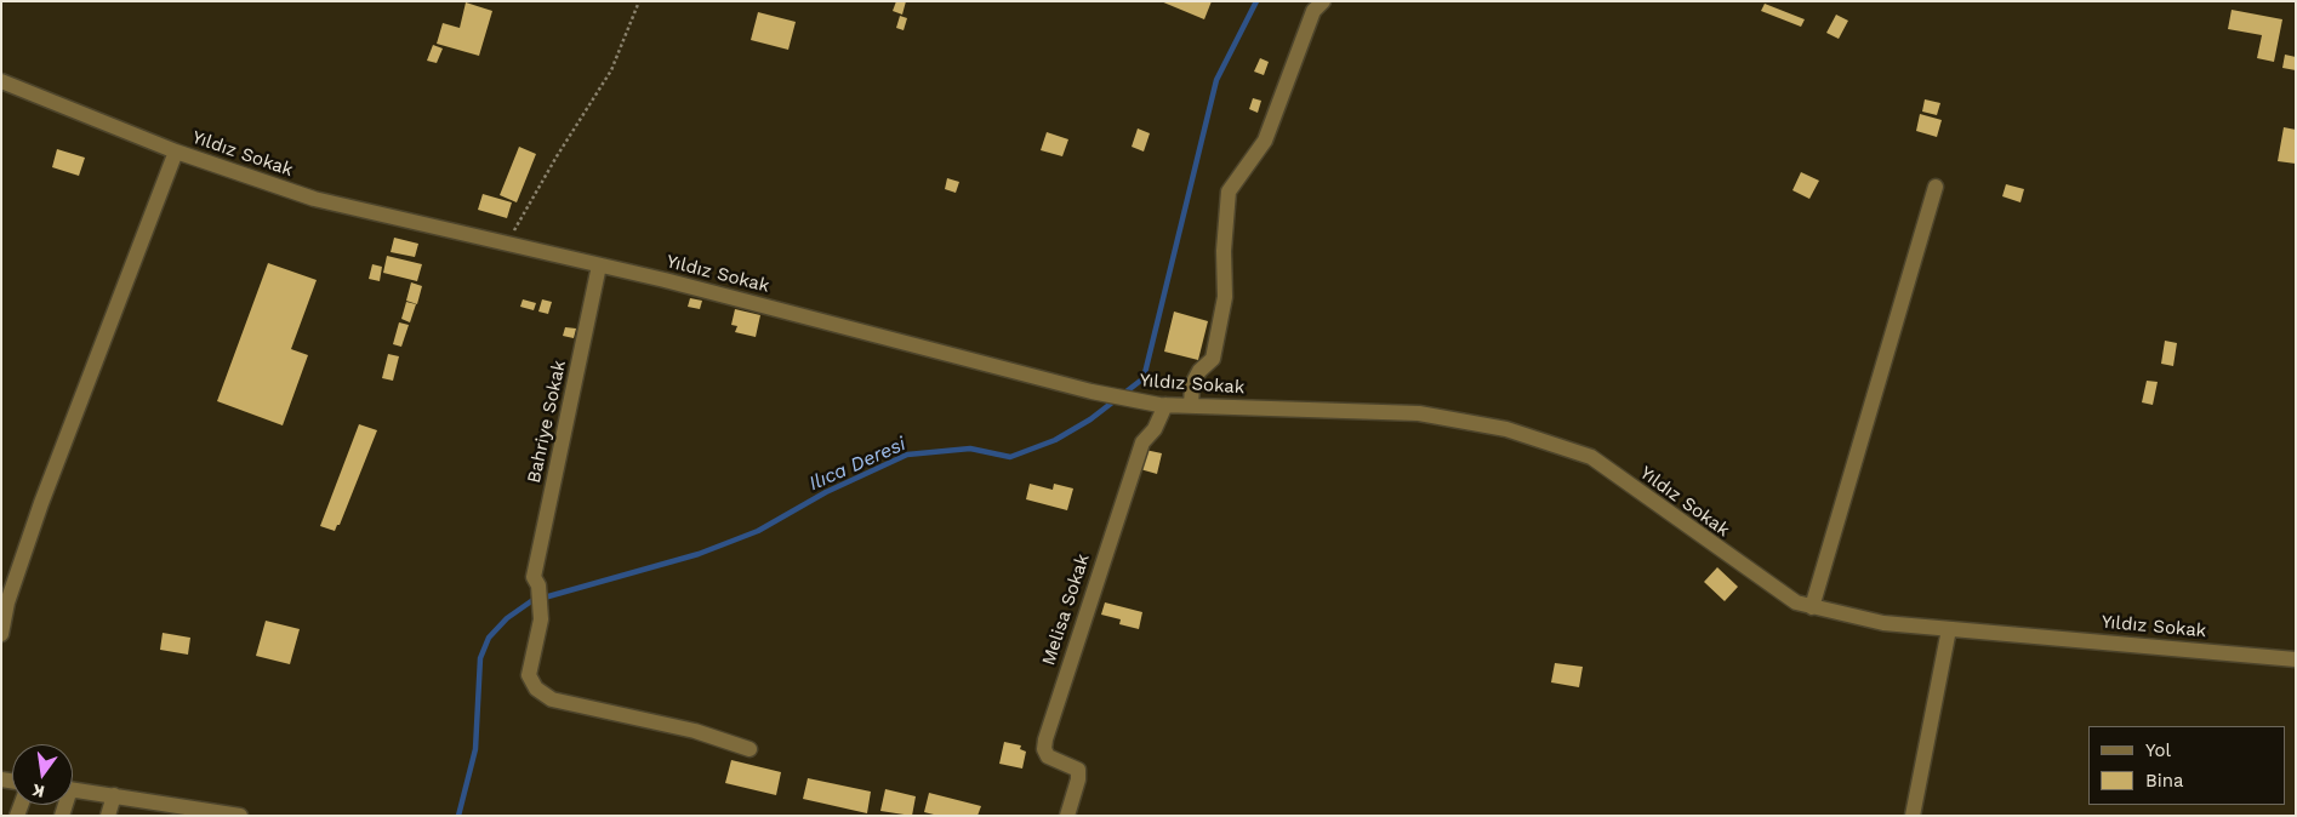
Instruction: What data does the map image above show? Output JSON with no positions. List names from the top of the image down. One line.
{"streets":{"street":["Yıldız Sokak","Bahriye Sokak","Melisa Sokak"]},"crossings":[["Yıldız Sokak","Bahriye Sokak"],["Yıldız Sokak","Melisa Sokak"]],"water":["Ilıca Deresi"],"legend":["Yol","Bina"],"north":"bottom"}
